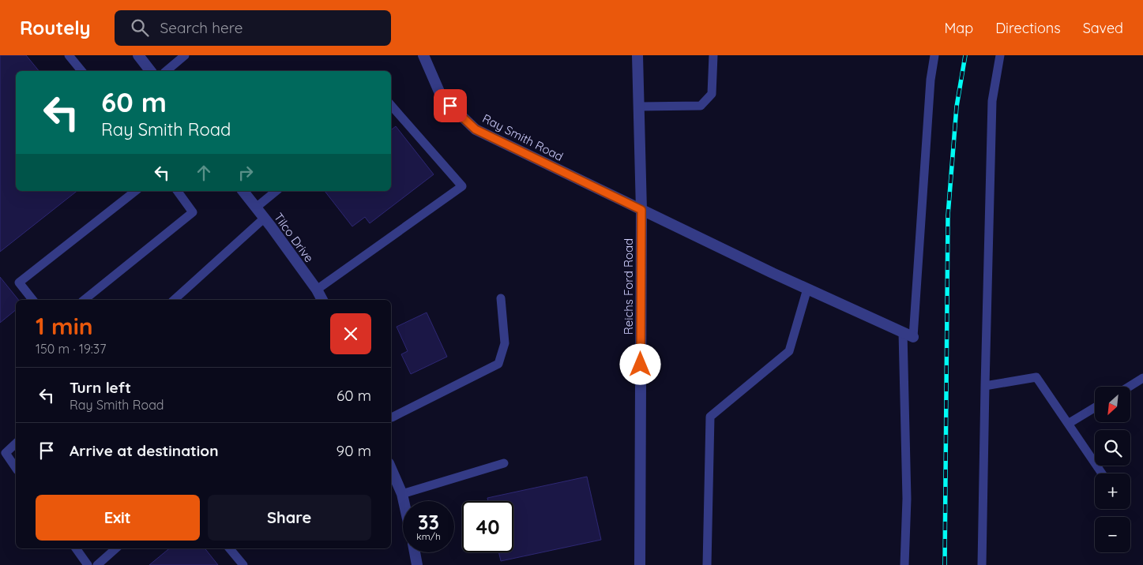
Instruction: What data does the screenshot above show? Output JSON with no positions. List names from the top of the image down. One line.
{"streets":{"street":["Ray Smith Road","Tilco Drive","Reichs Ford Road"]},"crossings":[["Ray Smith Road","Reichs Ford Road"]],"north":"bottom left","page":{"header":"Routely","search":"Search here","nav":["Map","Directions","Saved"],"turn":["60 m","Ray Smith Road"],"heading":["1 min","150 m · 19:37"],"list":[{"name":"Turn left","note":"Ray Smith Road","value":"60 m"},{"name":"Arrive at destination","value":"90 m"}],"map_buttons":["+","−"],"buttons":["Exit","Share"],"speed":"33 km/h","limit":"40"}}
